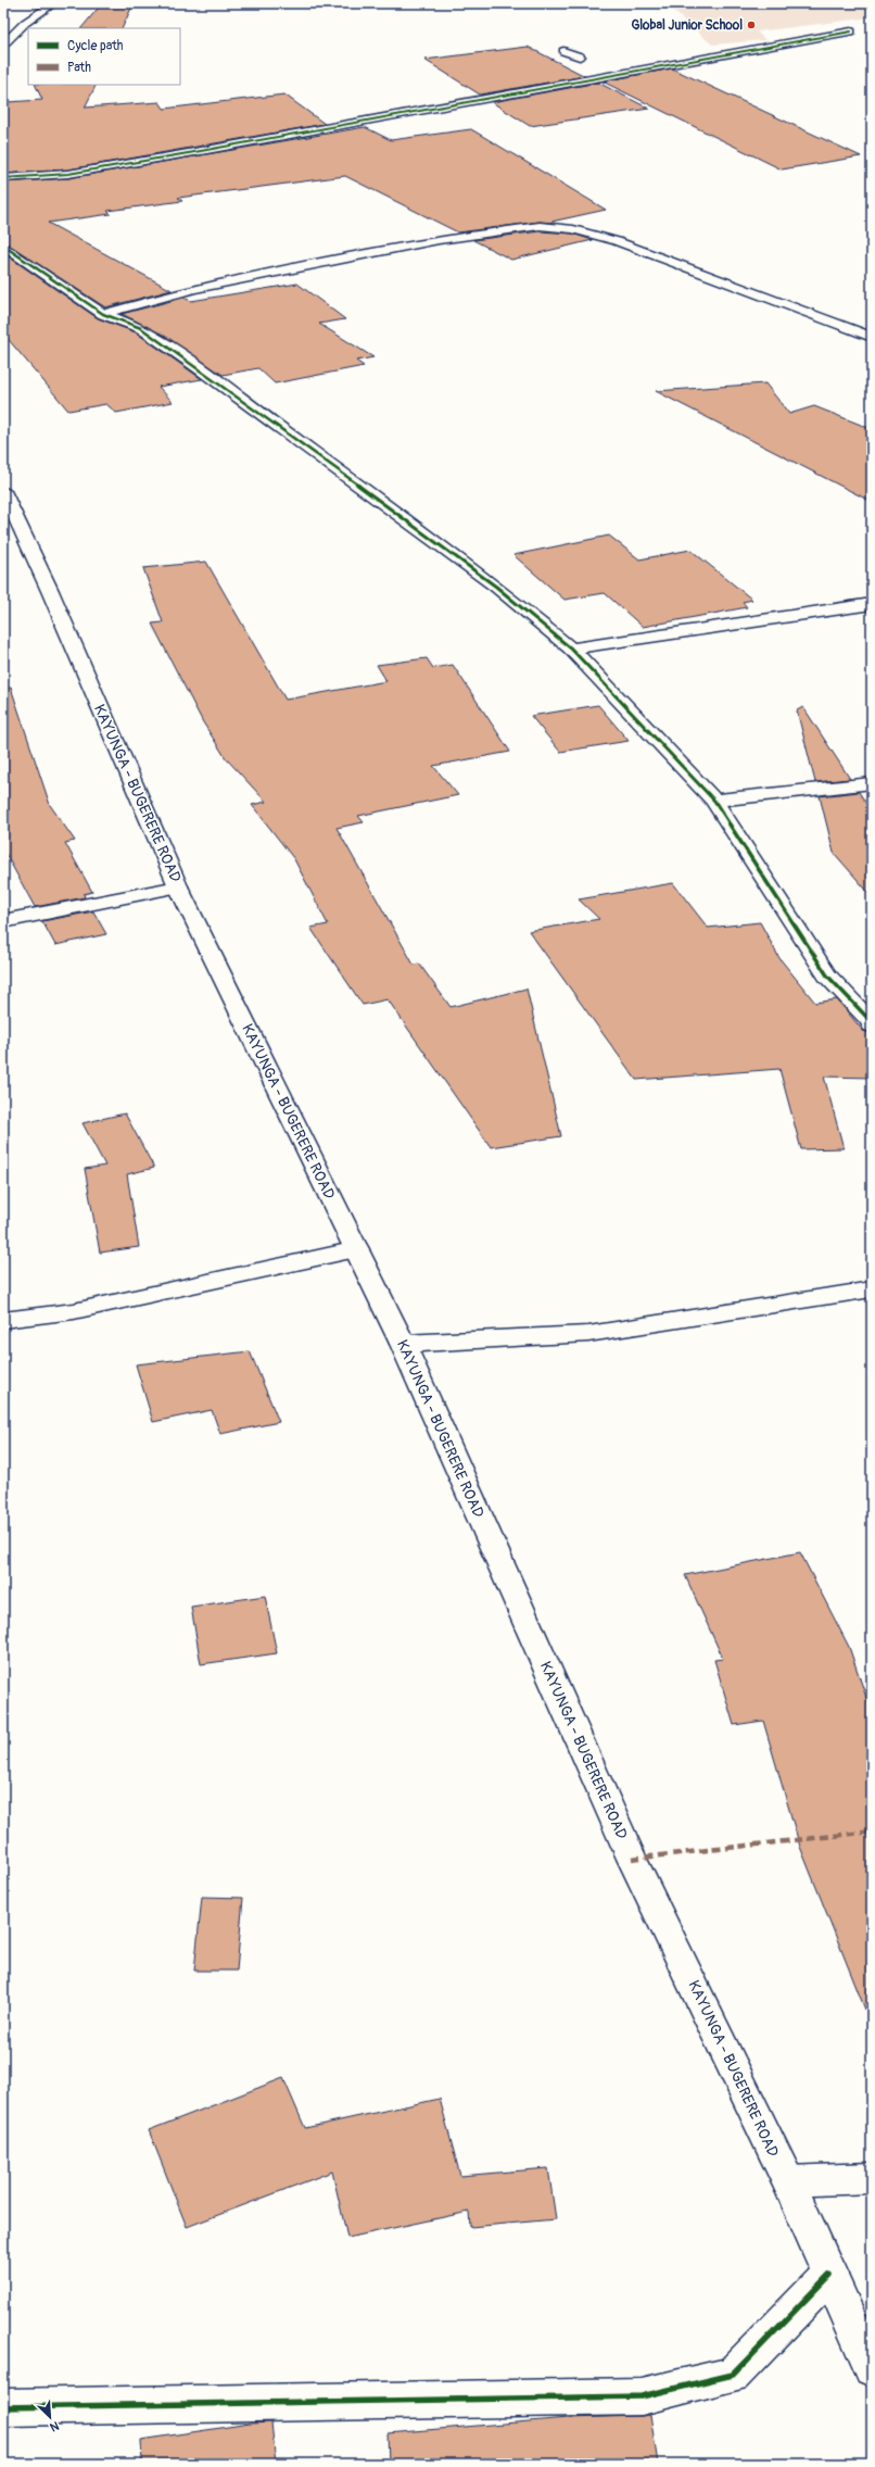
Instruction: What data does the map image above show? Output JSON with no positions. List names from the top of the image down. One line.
{"streets":{"street":["KAYUNGA - BUGERERE ROAD"]},"places":["Global Junior School"],"legend":["Cycle path","Path"],"north":"bottom right"}
